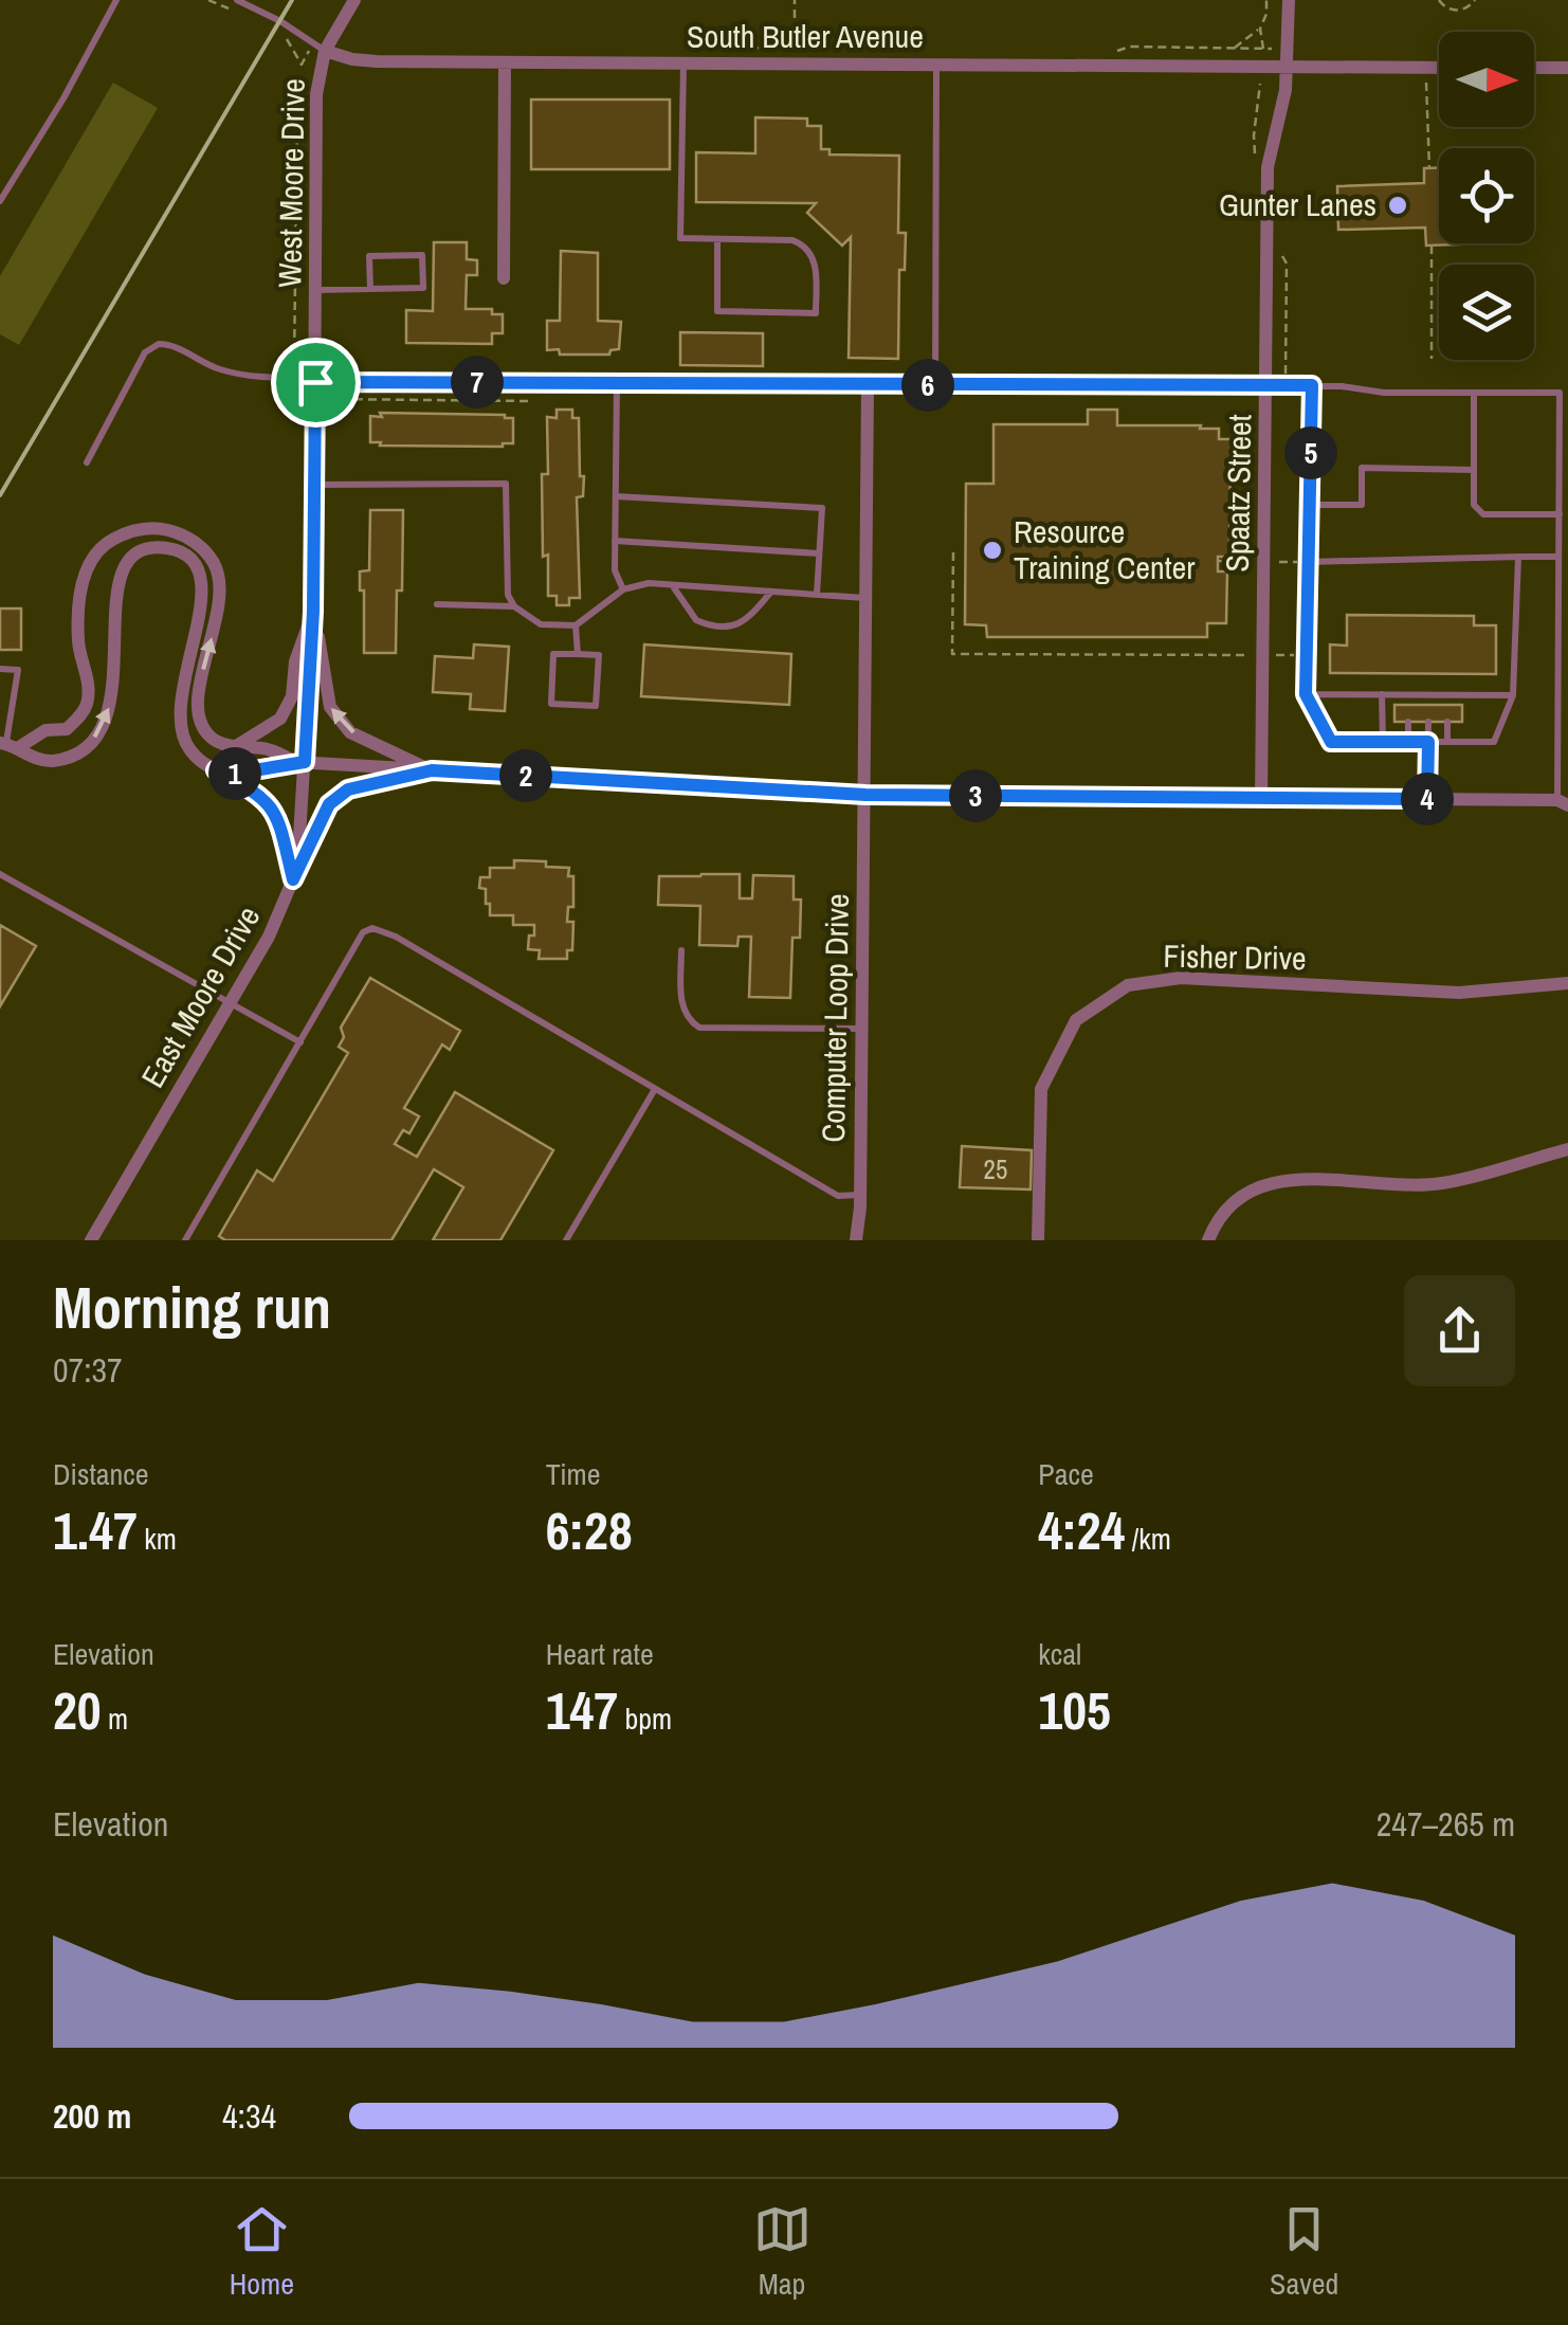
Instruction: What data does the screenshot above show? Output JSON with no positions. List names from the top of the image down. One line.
{"streets":{"street":["South Butler Avenue","West Moore Drive","Spaatz Street","Fisher Drive","East Moore Drive","Computer Loop Drive"]},"crossings":[["South Butler Avenue","West Moore Drive"],["South Butler Avenue","Spaatz Street"],["West Moore Drive","East Moore Drive"]],"places":["Gunter Lanes","Resource Training Center"],"house_numbers":["25"],"north":"right","page":{"pins":["7","6","5","1","2","3","4"],"heading":["Morning run","07:37"],"stats":[["Distance","1.47 km"],["Time","6:28"],["Pace","4:24 /km"],["Elevation","20 m"],["Heart rate","147 bpm"],["kcal","105"]],"chart":["Elevation","247–265 m"],"list":[{"name":"200 m","note":"4:34"}],"tabs":["Home","Map","Saved"]}}
